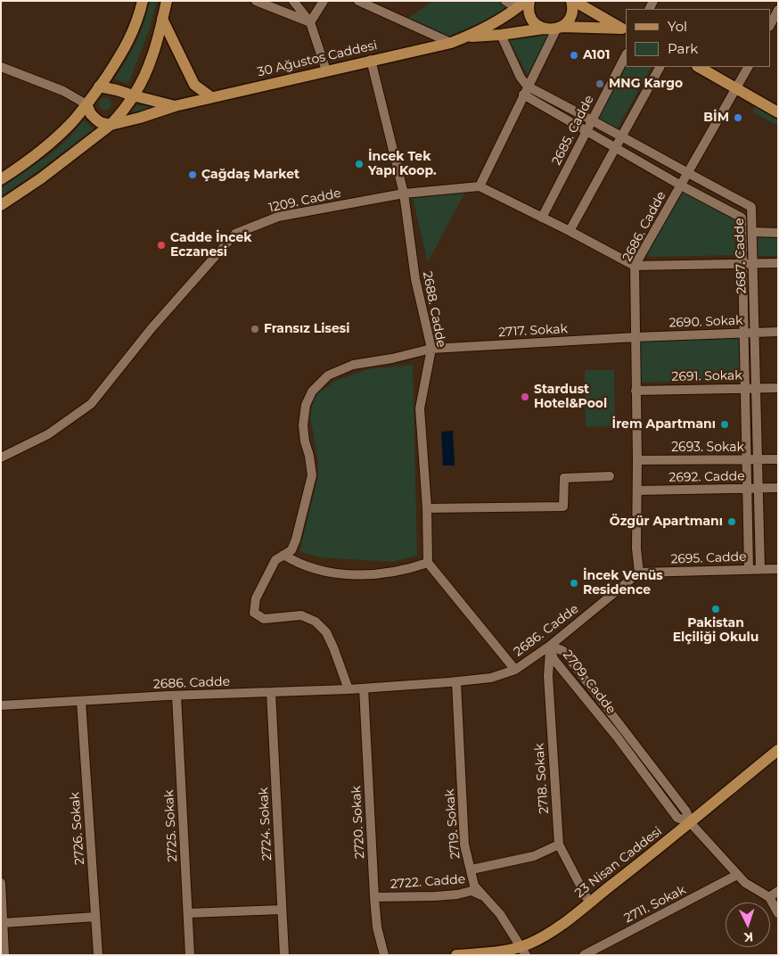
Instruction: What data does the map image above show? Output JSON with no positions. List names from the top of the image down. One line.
{"streets":{"main road":["30 Ağustos Caddesi","23 Nisan Caddesi"],"street":["2685. Cadde","1209. Cadde","2686. Cadde","2687. Cadde","2688. Cadde","2690. Sokak","2717. Sokak","2691. Sokak","2693. Sokak","2692. Cadde","2695. Cadde","2709. Cadde","2718. Sokak","2720. Sokak","2724. Sokak","2719. Sokak","2725. Sokak","2726. Sokak","2722. Cadde","2711. Sokak"]},"crossings":[["30 Ağustos Caddesi","2688. Cadde"],["2685. Cadde","2687. Cadde"],["1209. Cadde","2688. Cadde"],["2686. Cadde","2687. Cadde"],["2686. Cadde","2690. Sokak"],["2686. Cadde","2717. Sokak"],["2686. Cadde","2691. Sokak"],["2686. Cadde","2693. Sokak"],["2686. Cadde","2692. Cadde"],["2686. Cadde","2695. Cadde"],["2686. Cadde","2709. Cadde"],["2686. Cadde","2718. Sokak"],["2686. Cadde","2720. Sokak"],["2686. Cadde","2724. Sokak"],["2686. Cadde","2719. Sokak"],["2686. Cadde","2725. Sokak"],["2686. Cadde","2726. Sokak"],["2687. Cadde","2690. Sokak"],["2687. Cadde","2691. Sokak"],["2687. Cadde","2693. Sokak"],["2687. Cadde","2692. Cadde"],["2687. Cadde","2695. Cadde"],["2688. Cadde","2717. Sokak"],["2690. Sokak","2717. Sokak"],["2709. Cadde","2718. Sokak"],["2709. Cadde","23 Nisan Caddesi"],["2709. Cadde","2711. Sokak"],["2718. Sokak","23 Nisan Caddesi"],["2720. Sokak","2722. Cadde"],["2719. Sokak","23 Nisan Caddesi"],["2719. Sokak","2722. Cadde"]],"places":["A101","MNG Kargo","BİM","İncek Tek Yapı Koop.","Çağdaş Market","Cadde İncek Eczanesi","Fransız Lisesi","Stardust Hotel&Pool","İrem Apartmanı","Özgür Apartmanı","İncek Venüs Residence","Pakistan Elçiliği Okulu"],"legend":["Yol","Park"],"north":"bottom"}
